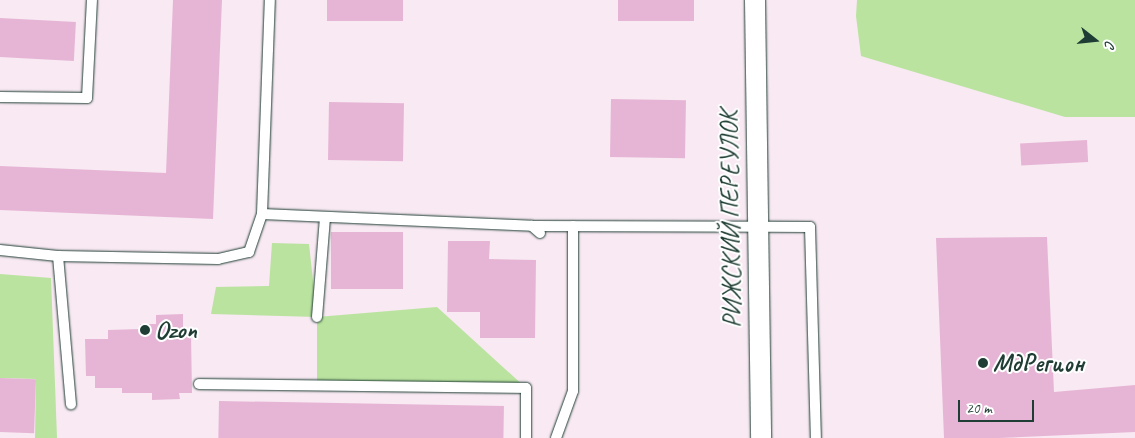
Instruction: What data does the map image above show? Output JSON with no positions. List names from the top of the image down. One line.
{"streets":{"street":["РИЖСКИЙ ПЕРЕУЛОК"]},"places":["Ozon","МдРегион"],"scale_bar":"20 m","north":"right"}
